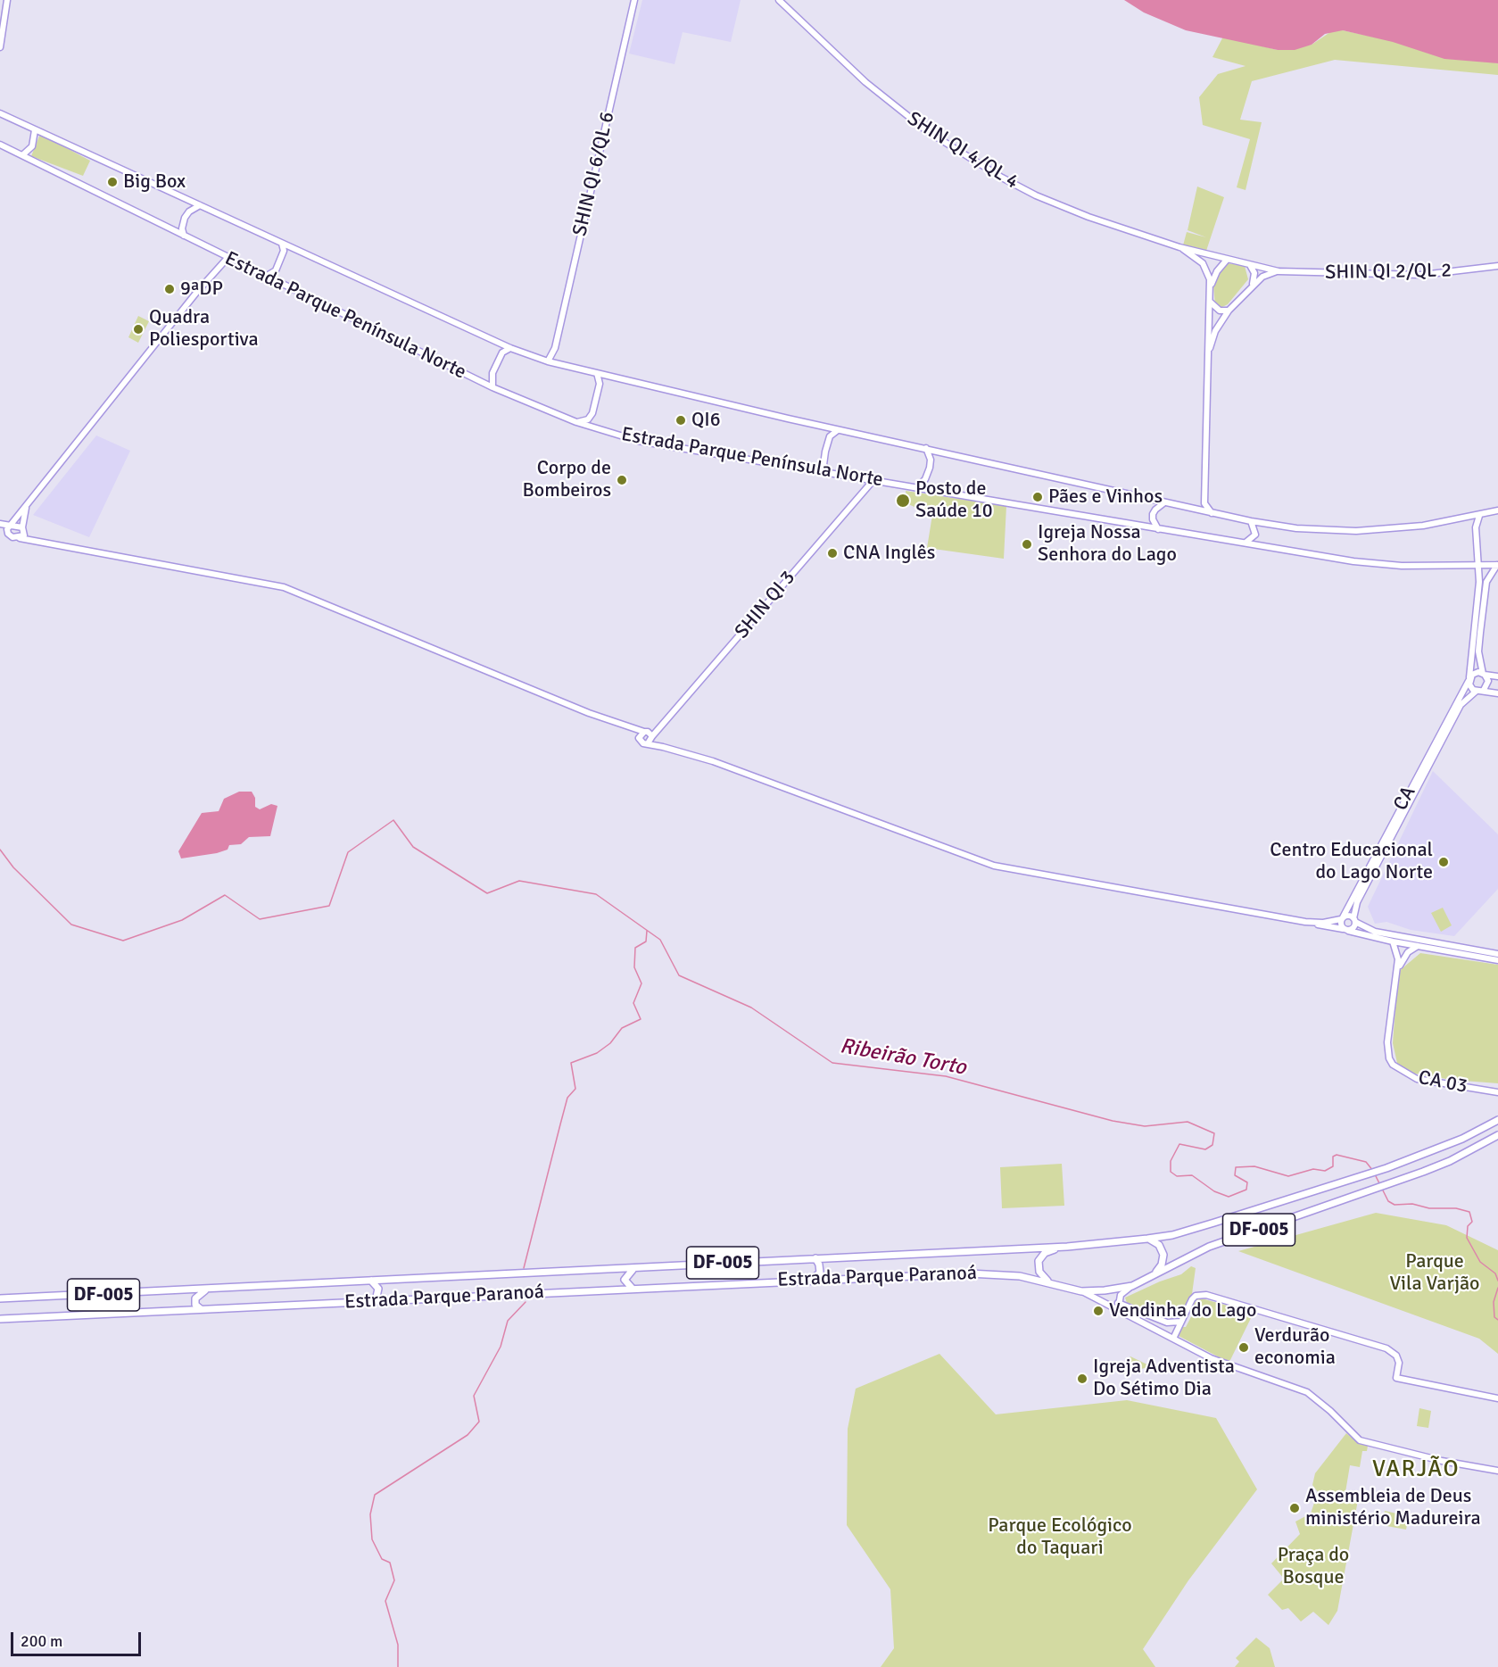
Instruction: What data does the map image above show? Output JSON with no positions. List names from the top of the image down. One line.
{"streets":{"main road":["DF-005","Estrada Parque Paranoá"],"street":["SHIN QI 4/QL 4","SHIN QI 6/QL 6","SHIN QI 2/QL 2","Estrada Parque Península Norte","SHIN QI 3","CA","CA 03"]},"crossings":[["SHIN QI 4/QL 4","SHIN QI 2/QL 2"],["SHIN QI 6/QL 6","Estrada Parque Península Norte"],["Estrada Parque Península Norte","SHIN QI 3"],["Estrada Parque Península Norte","CA"]],"districts":["VARJÃO"],"water":["Ribeirão Torto"],"parks":["Parque Vila Varjão","Parque Ecológico do Taquari","Praça do Bosque"],"places":["Big Box","9ªDP","Quadra Poliesportiva","QI6","Corpo de Bombeiros","Pães e Vinhos","Posto de Saúde 10","Igreja Nossa Senhora do Lago","CNA Inglês","Centro Educacional do Lago Norte","Vendinha do Lago","Verdurão economia","Igreja Adventista Do Sétimo Dia","Assembleia de Deus ministério Madureira"],"scale_bar":"200 m"}
